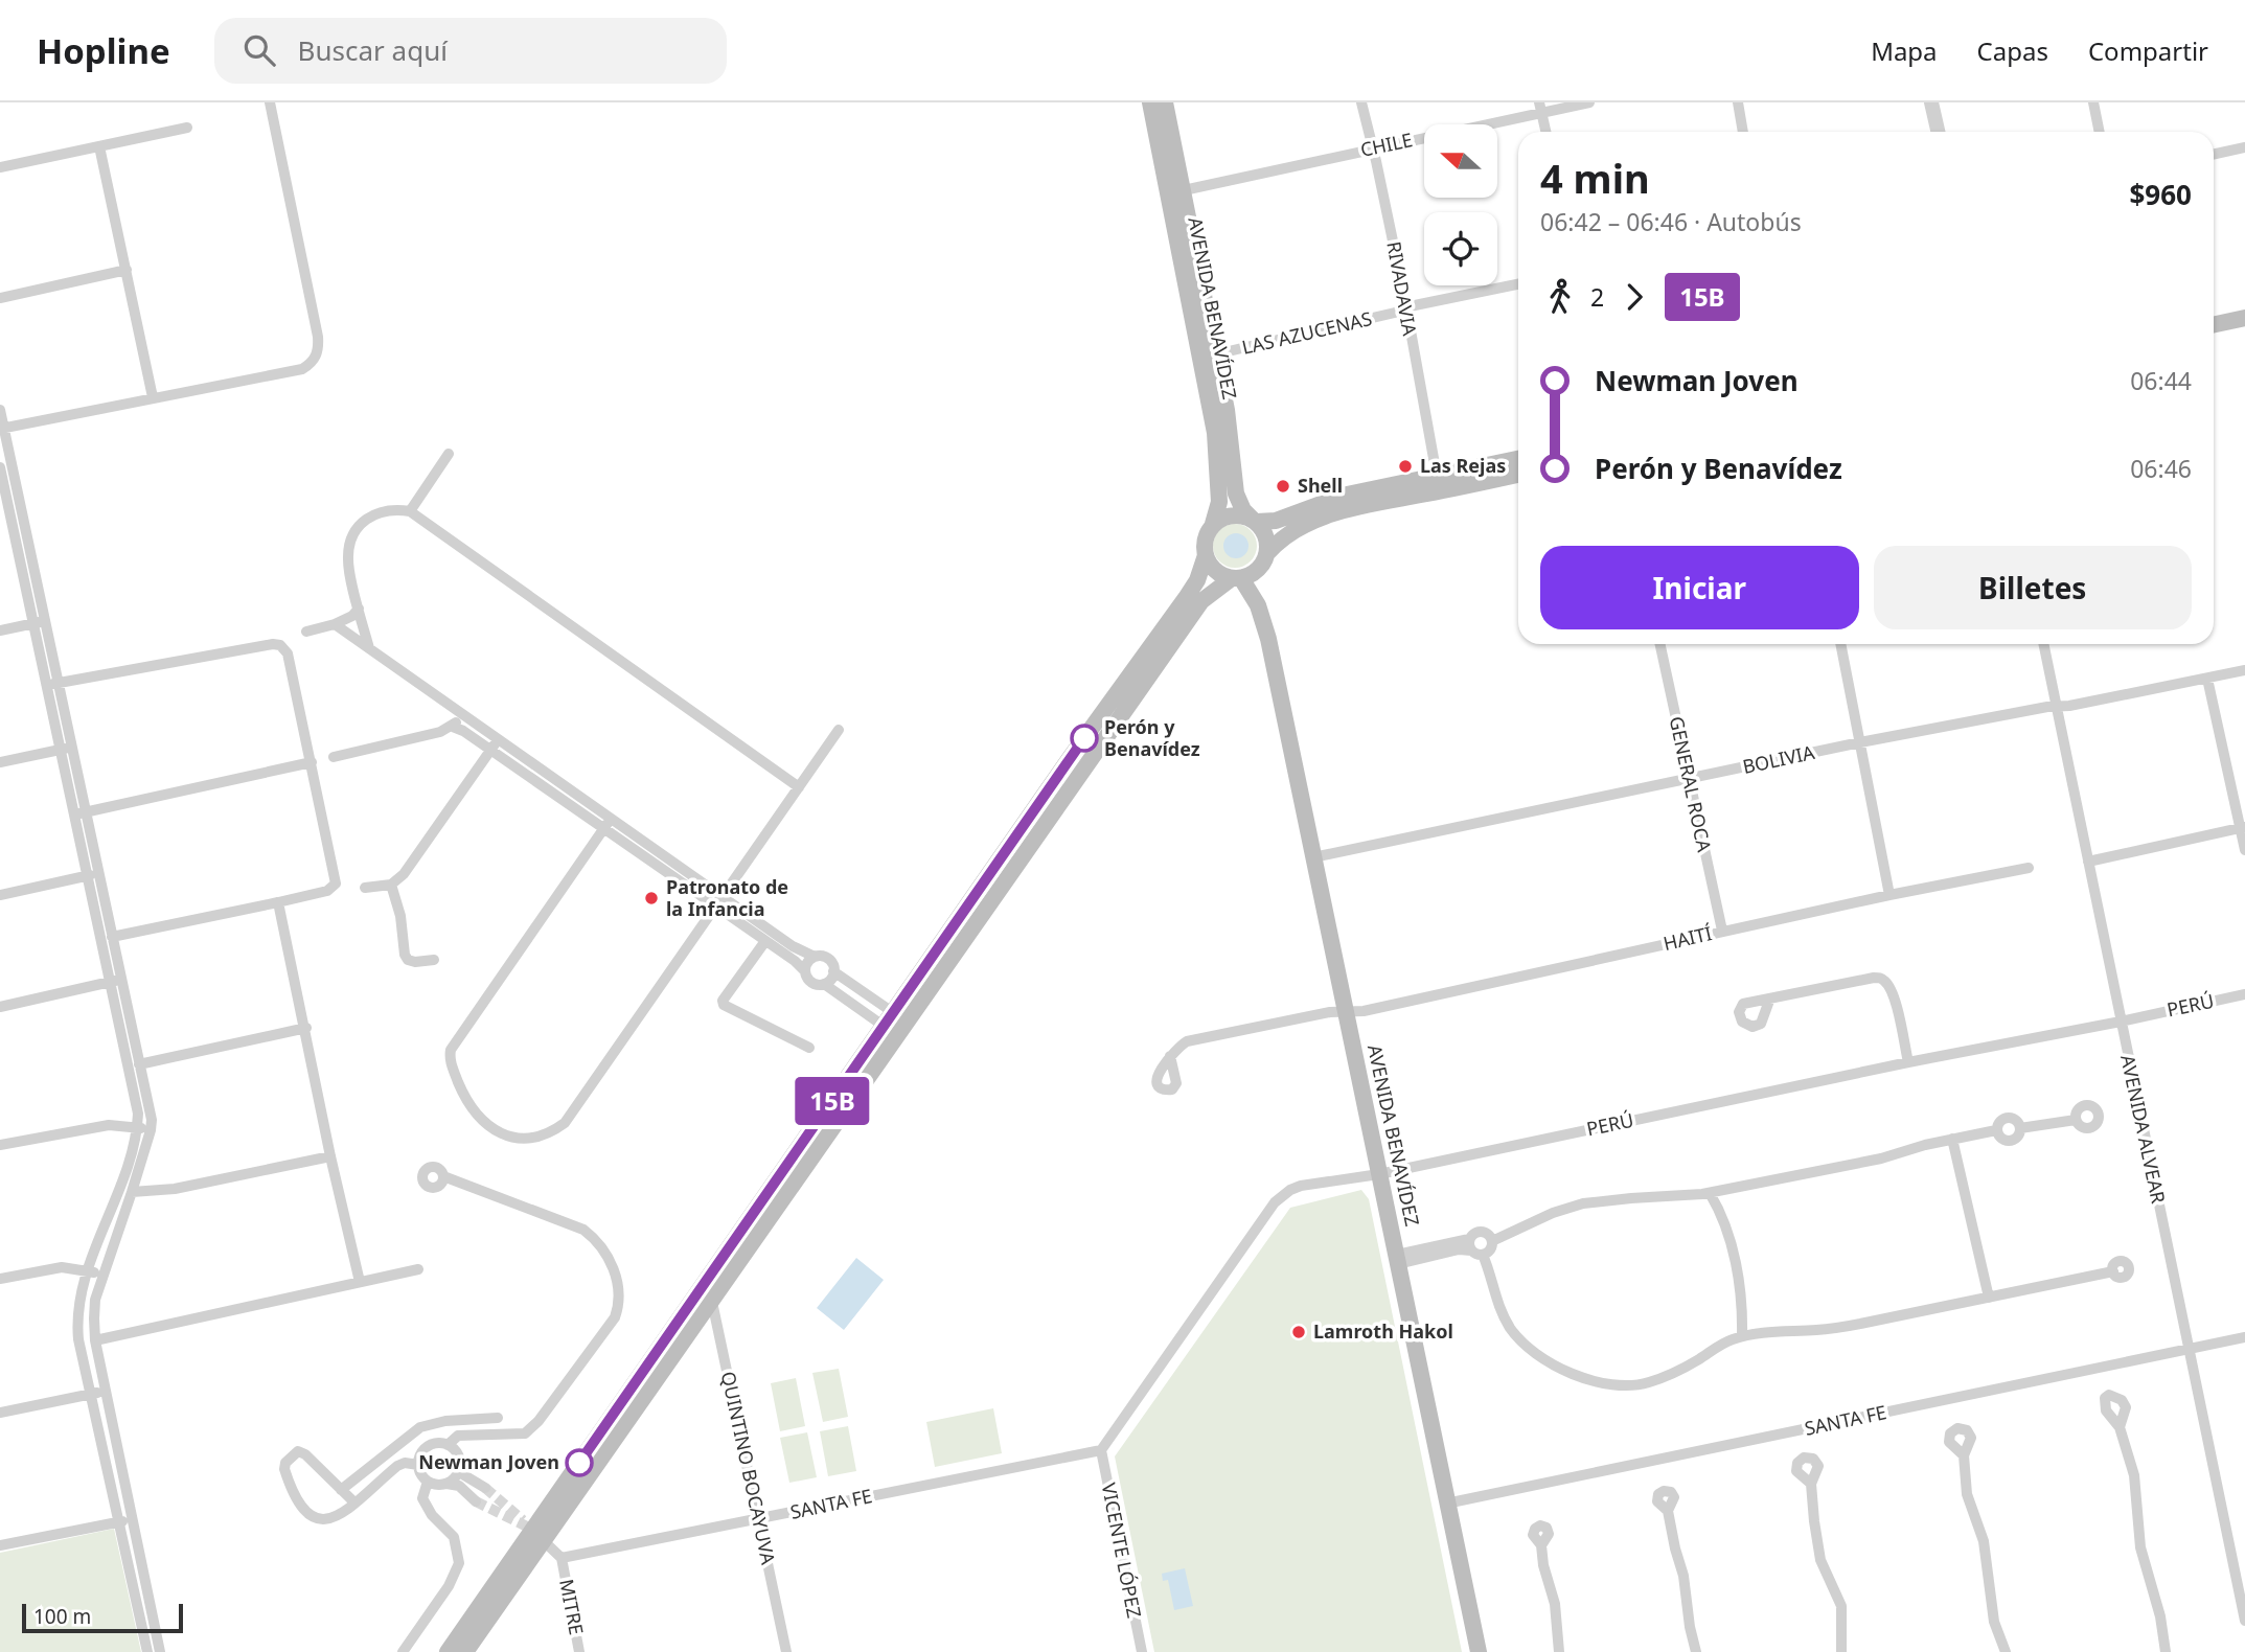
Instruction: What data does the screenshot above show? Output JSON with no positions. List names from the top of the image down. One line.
{"streets":{"main road":["AVENIDA BENAVÍDEZ"],"street":["CHILE","RIVADAVIA","LAS AZUCENAS","BOLIVIA","GENERAL ROCA","HAITÍ","PERÚ","AVENIDA ALVEAR","SANTA FE","QUINTINO BOCAYUVA","VICENTE LÓPEZ","MITRE"]},"crossings":[["CHILE","RIVADAVIA"],["CHILE","AVENIDA BENAVÍDEZ"],["RIVADAVIA","LAS AZUCENAS"],["AVENIDA BENAVÍDEZ","LAS AZUCENAS"],["AVENIDA BENAVÍDEZ","BOLIVIA"],["AVENIDA BENAVÍDEZ","HAITÍ"],["AVENIDA BENAVÍDEZ","PERÚ"],["AVENIDA BENAVÍDEZ","SANTA FE"],["BOLIVIA","GENERAL ROCA"],["BOLIVIA","AVENIDA ALVEAR"],["GENERAL ROCA","HAITÍ"],["PERÚ","AVENIDA ALVEAR"],["PERÚ","SANTA FE"],["PERÚ","VICENTE LÓPEZ"],["AVENIDA ALVEAR","SANTA FE"],["SANTA FE","QUINTINO BOCAYUVA"],["SANTA FE","VICENTE LÓPEZ"],["SANTA FE","MITRE"]],"places":["Las Rejas","Shell","Perón y Benavídez","Patronato de la Infancia","Lamroth Hakol","Newman Joven"],"lines":["bus line 15B"],"scale_bar":"100 m","north":"left","page":{"header":"Hopline","search":"Buscar aquí","nav":["Mapa","Capas","Compartir"],"on_map":"15B","heading":["4 min","06:42 – 06:46 · Autobús","$960"],"legs":["2","15B"],"list":[{"name":"Newman Joven","value":"06:44"},{"name":"Perón y Benavídez","value":"06:46"}],"buttons":["Iniciar","Billetes"],"scale":"100 m"}}
